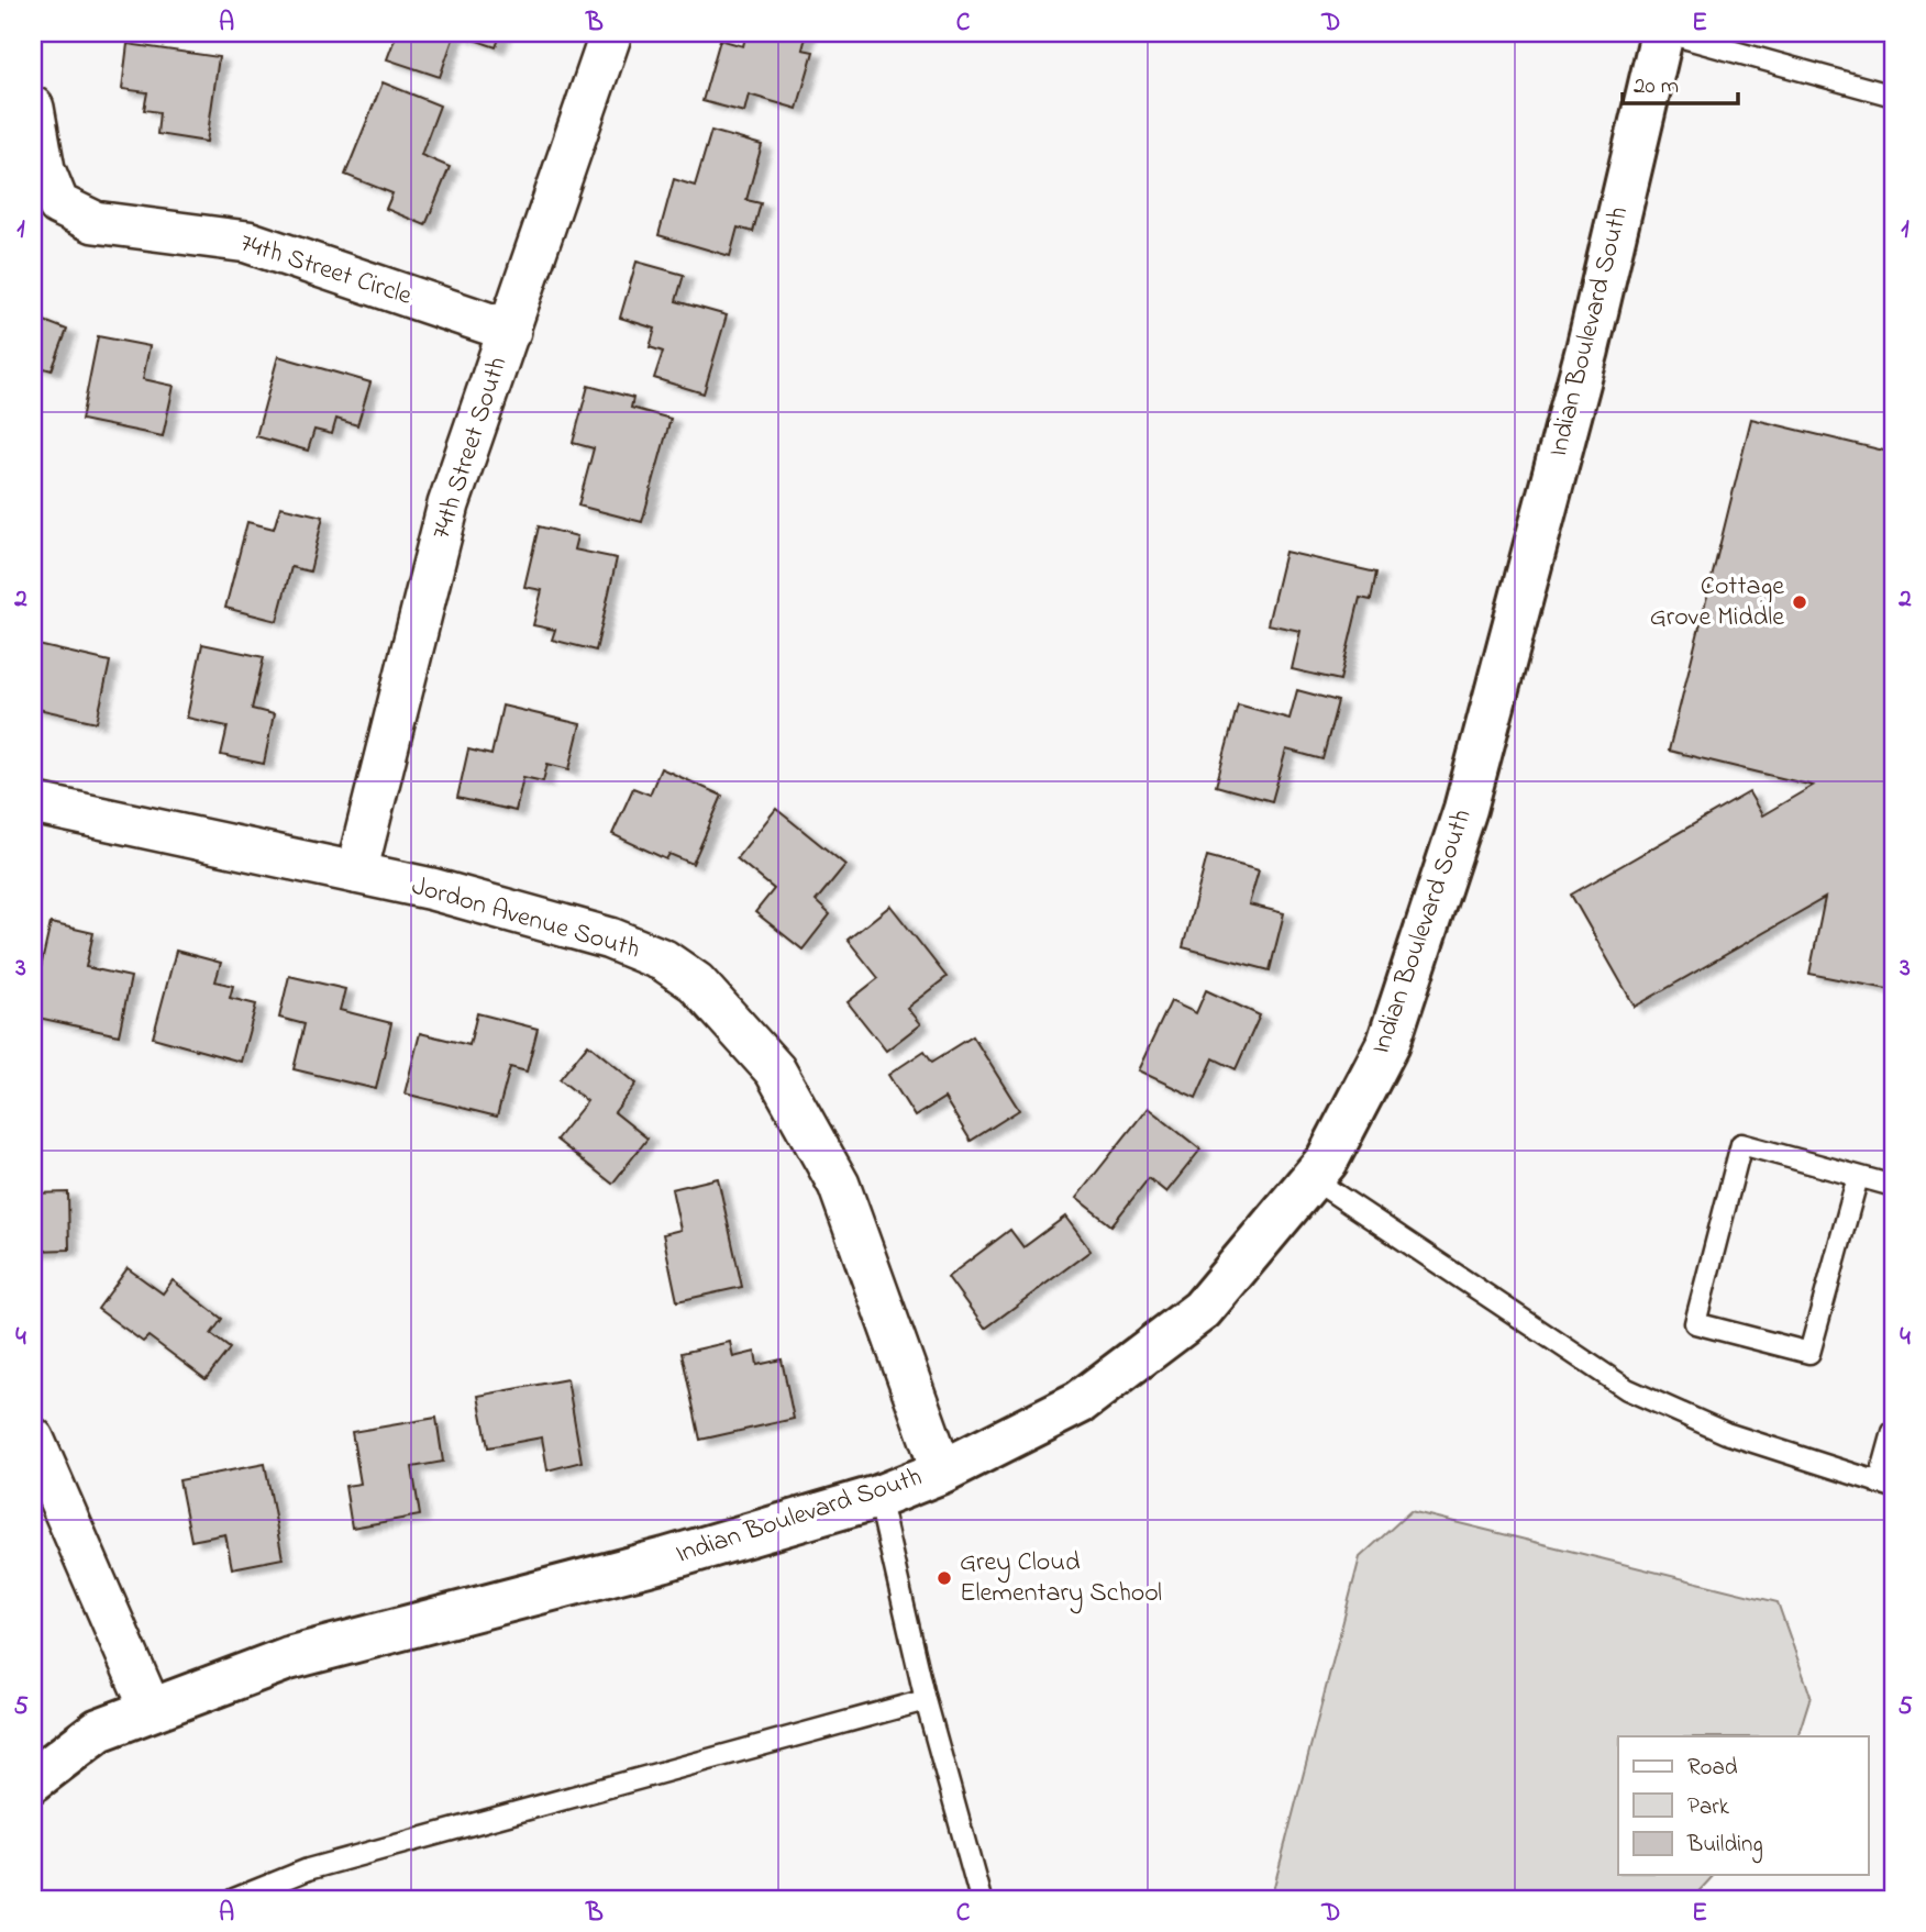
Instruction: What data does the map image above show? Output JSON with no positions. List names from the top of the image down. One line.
{"streets":{"street":["74th Street Circle","Indian Boulevard South","74th Street South","Jordon Avenue South"]},"crossings":[["74th Street Circle","74th Street South"],["Indian Boulevard South","Jordon Avenue South"],["74th Street South","Jordon Avenue South"]],"places":["Cottage Grove Middle","Grey Cloud Elementary School"],"legend":["Road","Park","Building"],"scale_bar":"20 m","grid":{"columns":["A","B","C","D","E"],"rows":["1","2","3","4","5"]}}
